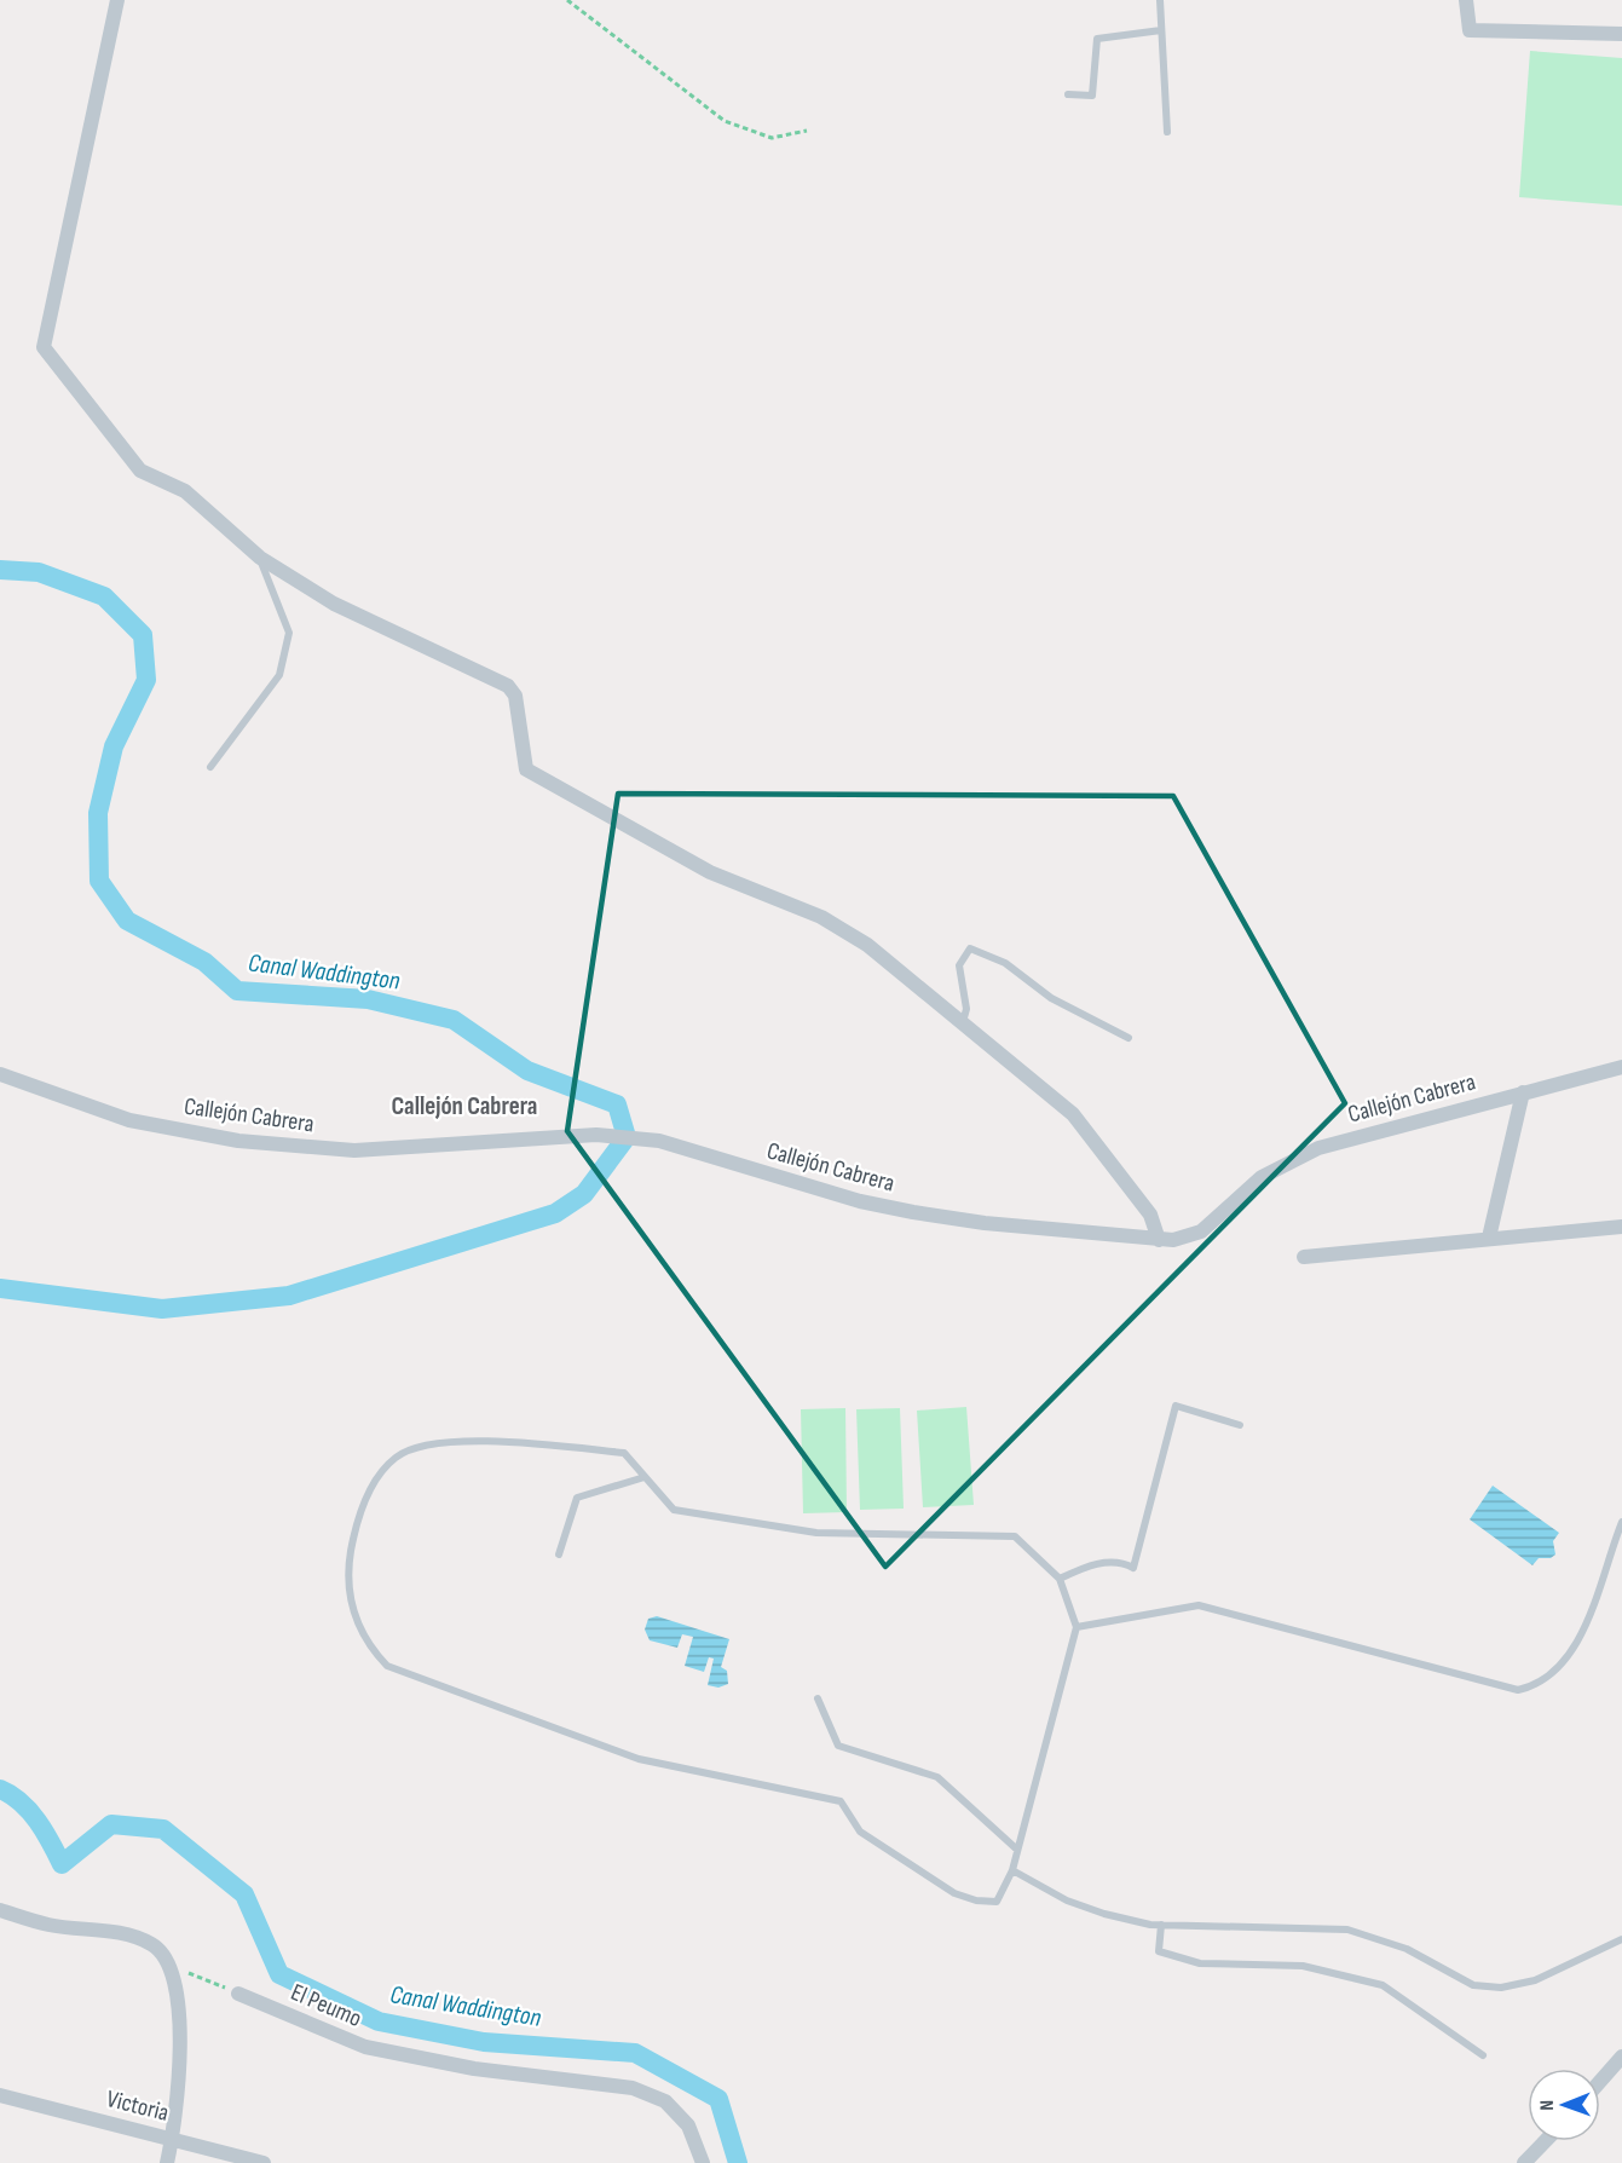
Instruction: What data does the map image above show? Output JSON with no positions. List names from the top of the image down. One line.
{"streets":{"street":["Callejón Cabrera","El Peumo","Victoria"]},"districts":["Callejón Cabrera"],"water":["Canal Waddington"],"north":"left"}
